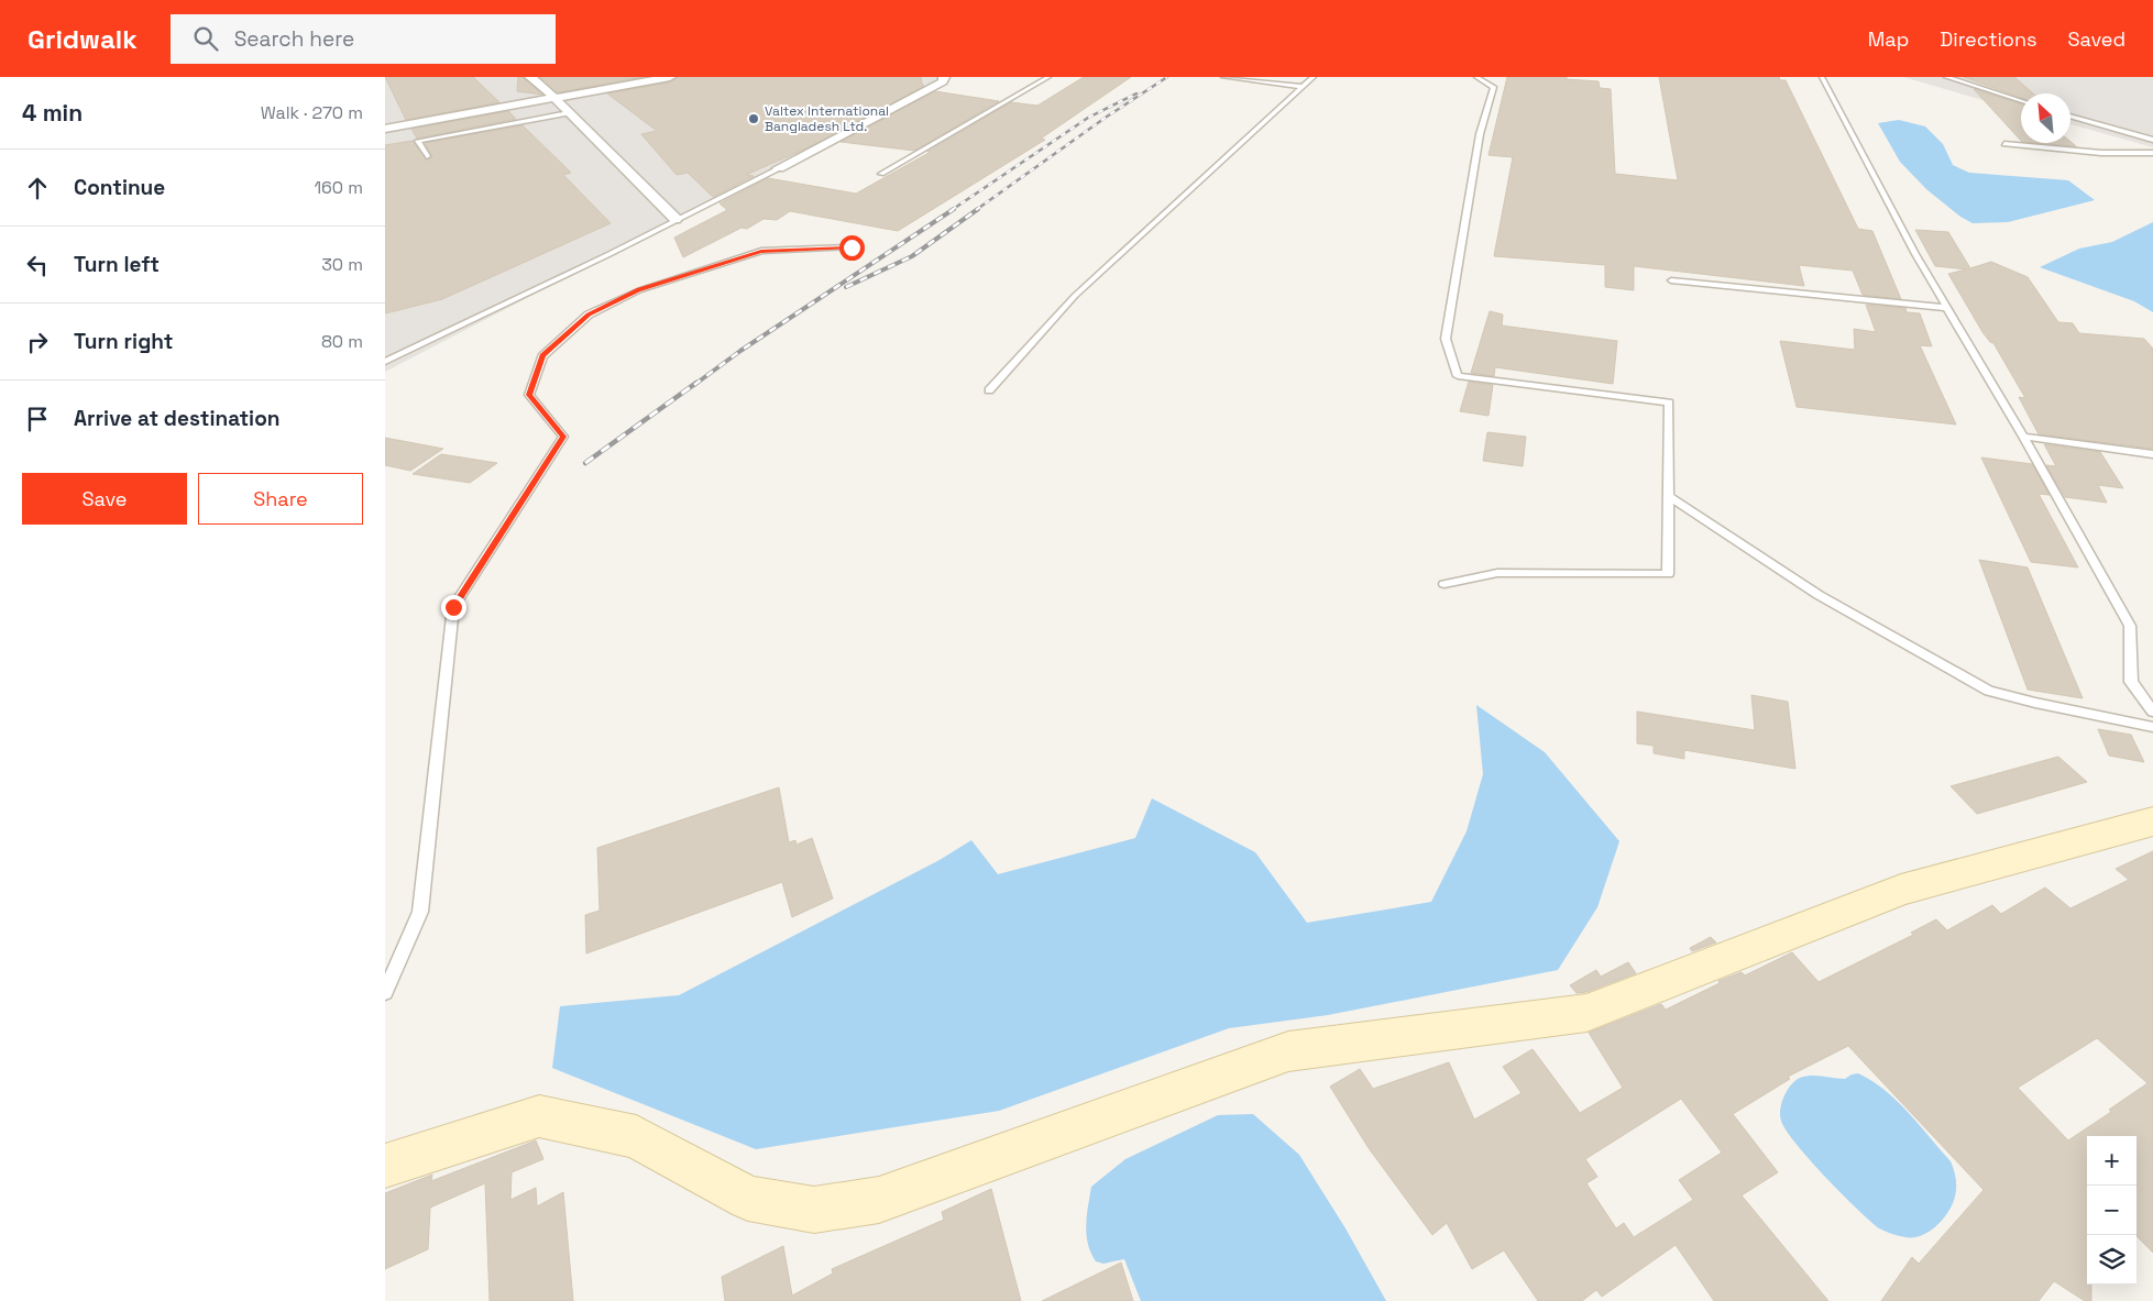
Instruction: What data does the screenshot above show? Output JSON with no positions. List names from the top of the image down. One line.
{"places":["Valtex International Bangladesh Ltd."],"north":"top left","page":{"header":"Gridwalk","search":"Search here","nav":["Map","Directions","Saved"],"heading":["4 min","Walk · 270 m"],"list":[["Continue","160 m"],["Turn left","30 m"],["Turn right","80 m"],"Arrive at destination"],"buttons":["Save","Share"],"map_buttons":["+","−"]}}
